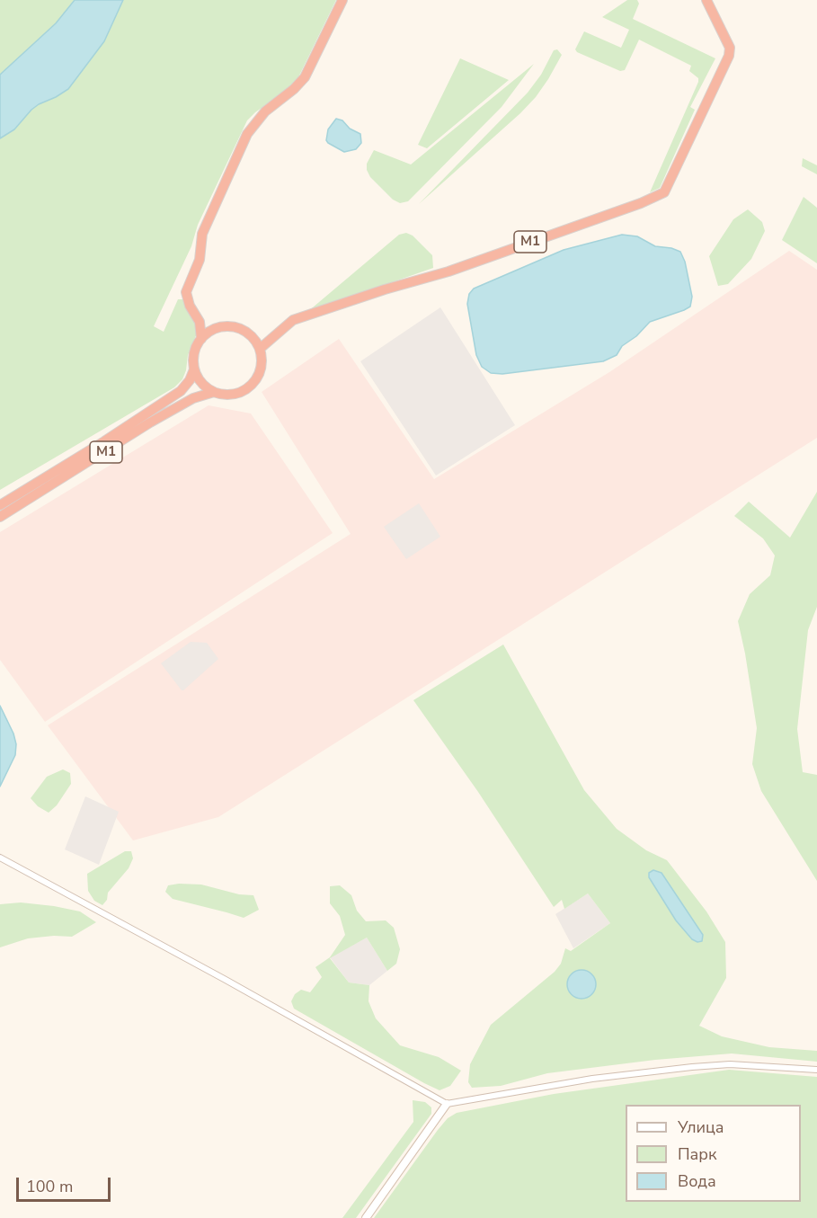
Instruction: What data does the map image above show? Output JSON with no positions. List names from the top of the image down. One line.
{"streets":{"highway":["М1"]},"legend":["Улица","Парк","Вода"],"scale_bar":"100 m"}
